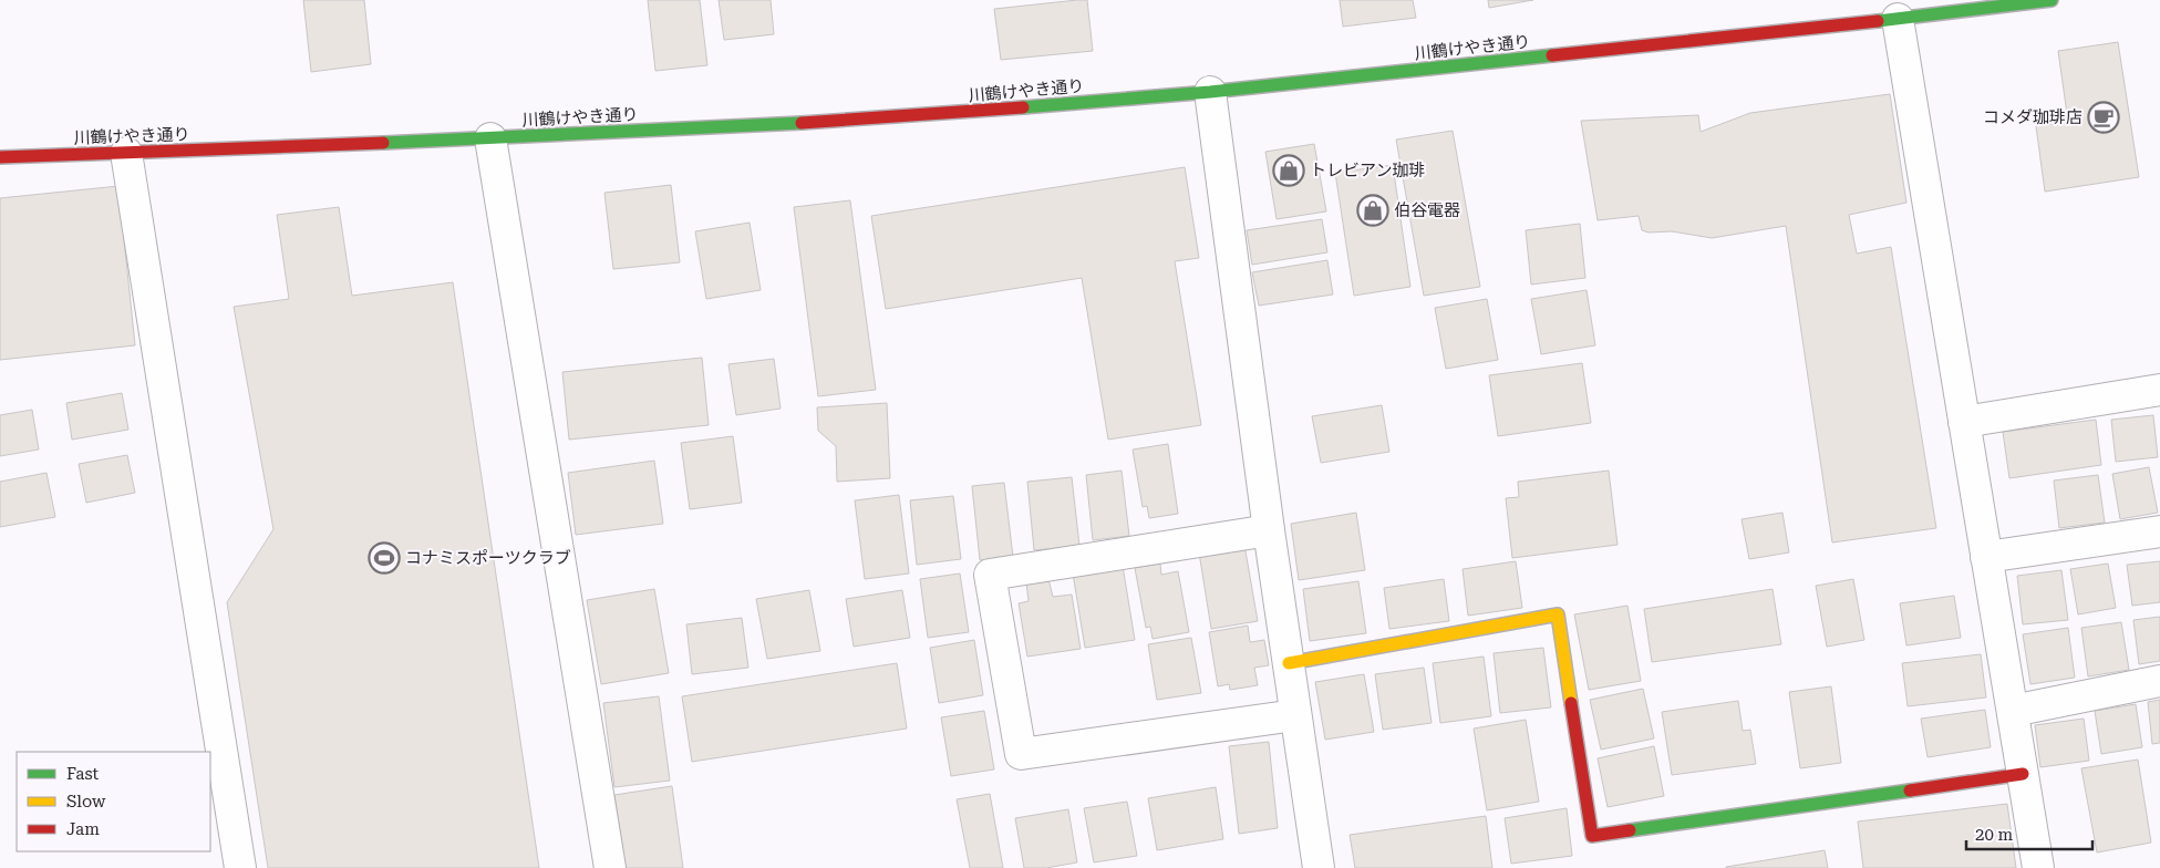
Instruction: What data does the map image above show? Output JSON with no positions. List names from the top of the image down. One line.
{"streets":{"street":["川鶴けやき通り"]},"places":{"cafe":["コメダ珈琲店"],"shop":["トレビアン珈琲","伯谷電器"],"sports":["コナミスポーツクラブ"]},"legend":["Fast","Slow","Jam"],"scale_bar":"20 m"}
